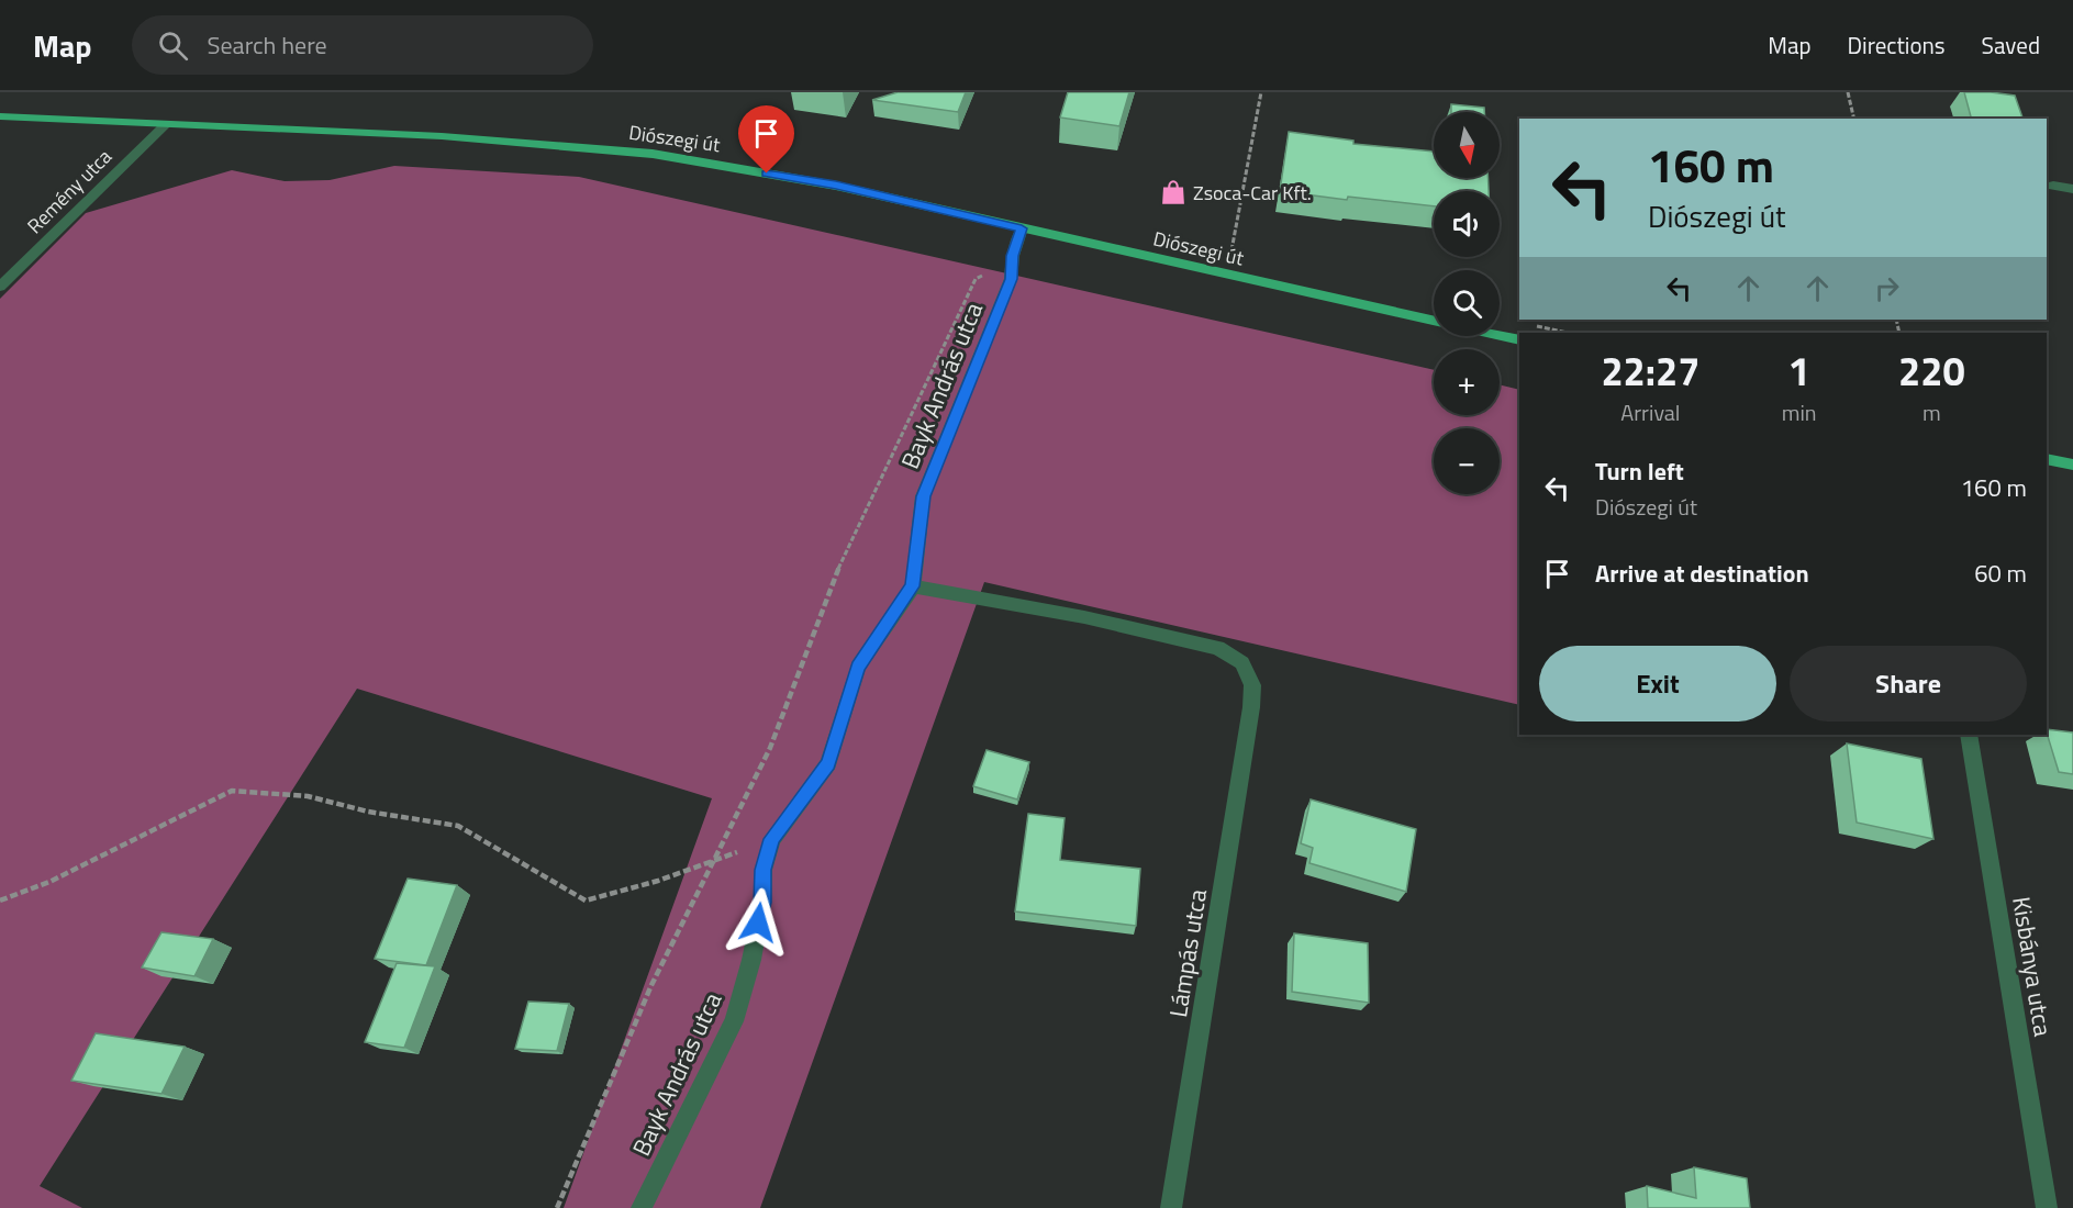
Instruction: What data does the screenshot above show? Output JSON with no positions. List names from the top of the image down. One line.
{"streets":{"main road":["Diószegi út"],"street":["Remény utca","Bayk András utca","Lámpás utca","Kisbánya utca"]},"crossings":[["Diószegi út","Remény utca"],["Diószegi út","Bayk András utca"],["Bayk András utca","Lámpás utca"]],"places":{"shop":["Zsoca-Car Kft."]},"north":"bottom","page":{"header":"Map","search":"Search here","nav":["Map","Directions","Saved"],"map_buttons":["+","−"],"turn":["160 m","Diószegi út"],"eta":["22:27","Arrival","1","min","220","m"],"list":[{"name":"Turn left","note":"Diószegi út","value":"160 m"},{"name":"Arrive at destination","value":"60 m"}],"buttons":["Exit","Share"]}}
